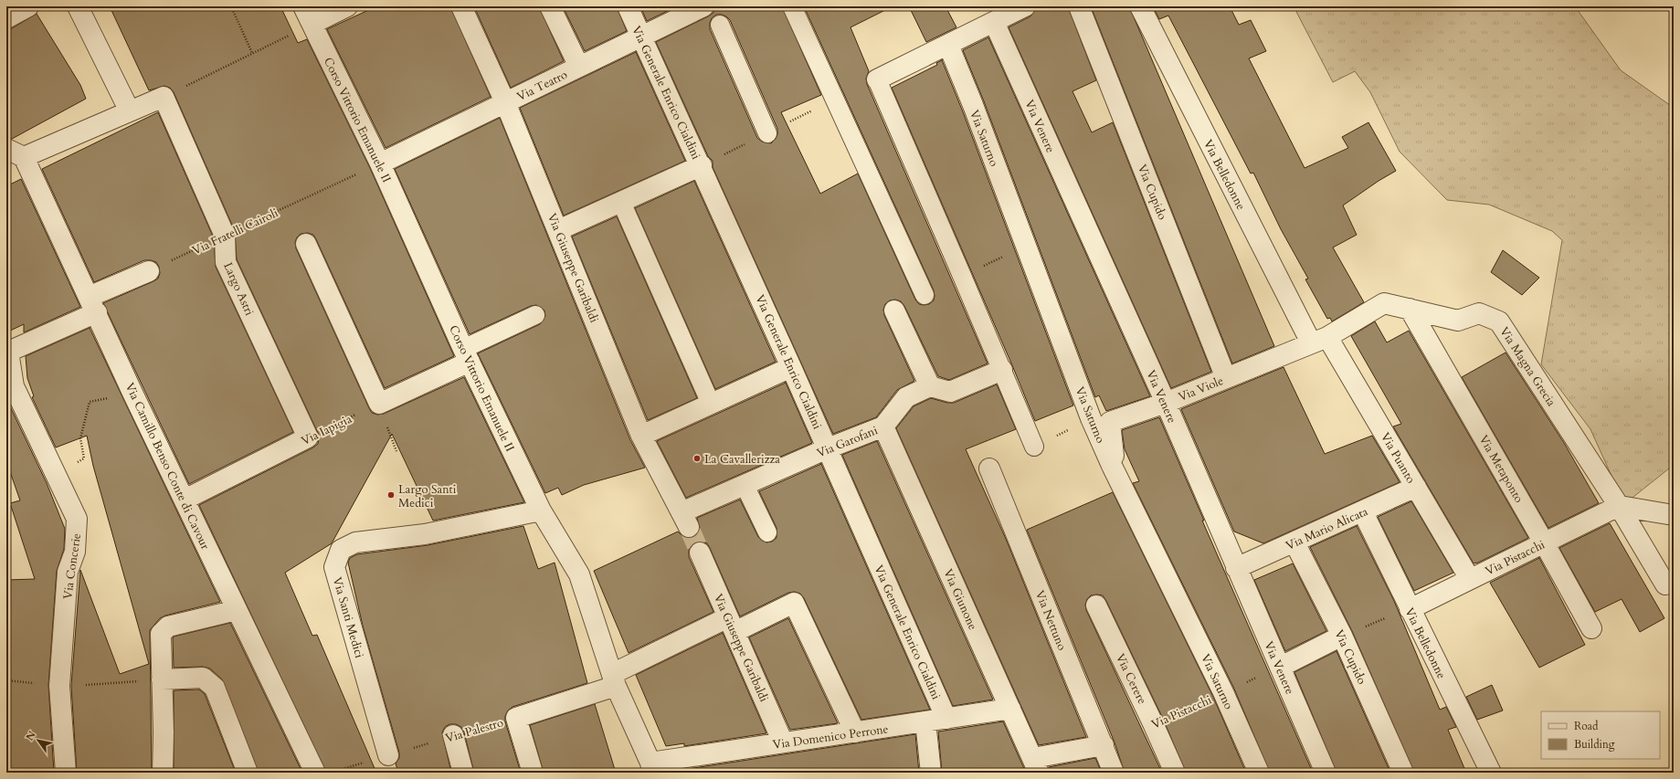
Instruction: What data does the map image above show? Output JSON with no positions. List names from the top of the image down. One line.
{"streets":{"street":["Via Teatro","Via Generale Enrico Cialdini","Corso Vittorio Emanuele II","Via Venere","Via Saturno","Via Belledonne","Via Cupido","Via Giuseppe Garibaldi","Largo Astri","Via Magna Grecia","Via Viole","Via Iapigia","Via Garofani","Via Puanto","Via Camillo Benso Conte di Cavour","Via Metaponto","Via Mario Alicata","Via Pistacchi","Via Concerie","Via Giunone","Via Santi Medici","Via Nettuno","Via Cerere","Via Palestro","Via Domenico Perrone"],"path":["Via Fratelli Cairoli"]},"crossings":[["Via Teatro","Via Generale Enrico Cialdini"],["Via Teatro","Corso Vittorio Emanuele II"],["Via Teatro","Via Fratelli Cairoli"],["Via Teatro","Via Giuseppe Garibaldi"],["Via Generale Enrico Cialdini","Via Garofani"],["Via Generale Enrico Cialdini","Via Domenico Perrone"],["Corso Vittorio Emanuele II","Via Fratelli Cairoli"],["Corso Vittorio Emanuele II","Via Santi Medici"],["Corso Vittorio Emanuele II","Via Palestro"],["Corso Vittorio Emanuele II","Via Domenico Perrone"],["Via Venere","Via Viole"],["Via Venere","Via Mario Alicata"],["Via Venere","Via Pistacchi"],["Via Saturno","Via Viole"],["Via Saturno","Via Pistacchi"],["Via Belledonne","Via Magna Grecia"],["Via Belledonne","Via Viole"],["Via Belledonne","Via Puanto"],["Via Belledonne","Via Mario Alicata"],["Via Belledonne","Via Pistacchi"],["Via Cupido","Via Viole"],["Via Cupido","Via Mario Alicata"],["Via Fratelli Cairoli","Largo Astri"],["Via Giuseppe Garibaldi","Via Garofani"],["Via Giuseppe Garibaldi","Via Palestro"],["Via Giuseppe Garibaldi","Via Domenico Perrone"],["Largo Astri","Via Iapigia"],["Via Magna Grecia","Via Viole"],["Via Magna Grecia","Via Puanto"],["Via Magna Grecia","Via Metaponto"],["Via Magna Grecia","Via Pistacchi"],["Via Viole","Via Puanto"],["Via Iapigia","Via Camillo Benso Conte di Cavour"],["Via Garofani","Via Giunone"],["Via Puanto","Via Mario Alicata"],["Via Puanto","Via Pistacchi"],["Via Metaponto","Via Pistacchi"],["Via Pistacchi","Via Cerere"],["Via Giunone","Via Domenico Perrone"],["Via Santi Medici","Via Palestro"],["Via Palestro","Via Domenico Perrone"]],"places":["La Cavallerizza","Largo Santi Medici"],"legend":["Road","Building"],"north":"top left"}
